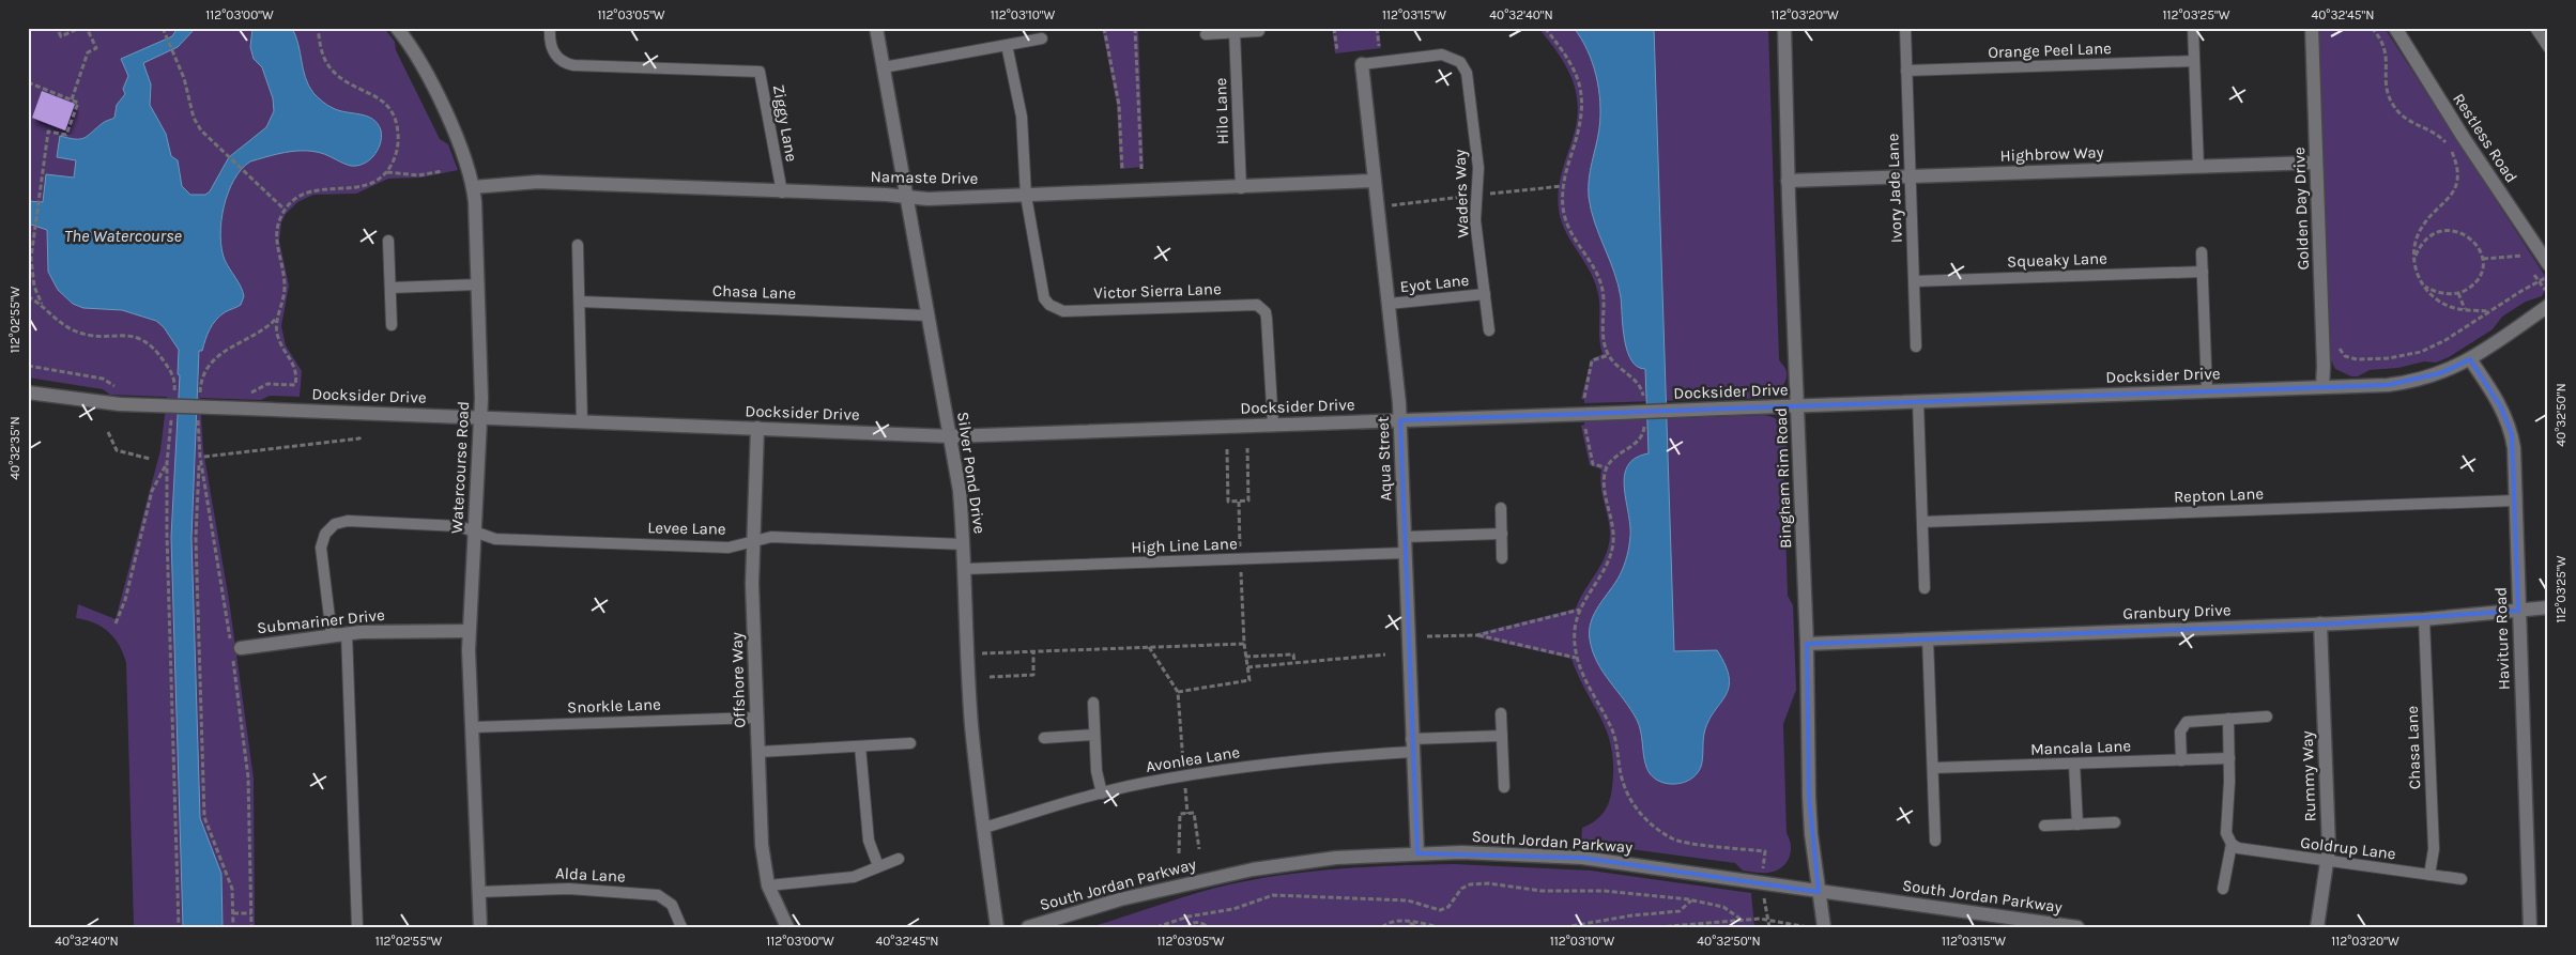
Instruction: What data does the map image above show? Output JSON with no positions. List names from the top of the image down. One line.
{"streets":{"street":["Restless Road","Highbrow Way","Namaste Drive","Golden Day Drive","Docksider Drive","Aqua Street","Watercourse Road","Silver Pond Drive","Bingham Rim Road","Granbury Drive","Submariner Drive","Haviture Road","Offshore Way","Rummy Way","South Jordan Parkway"],"lane":["Orange Peel Lane","Hilo Lane","Ziggy Lane","Ivory Jade Lane","Waders Way","Squeaky Lane","Eyot Lane","Victor Sierra Lane","Chasa Lane","Repton Lane","Levee Lane","High Line Lane","Snorkle Lane","Mancala Lane","Avonlea Lane","Goldrup Lane","Alda Lane"]},"crossings":[["Orange Peel Lane","Ivory Jade Lane"],["Hilo Lane","Namaste Drive"],["Ziggy Lane","Namaste Drive"],["Highbrow Way","Ivory Jade Lane"],["Highbrow Way","Golden Day Drive"],["Highbrow Way","Bingham Rim Road"],["Namaste Drive","Victor Sierra Lane"],["Namaste Drive","Aqua Street"],["Namaste Drive","Watercourse Road"],["Namaste Drive","Silver Pond Drive"],["Ivory Jade Lane","Squeaky Lane"],["Waders Way","Eyot Lane"],["Waders Way","Aqua Street"],["Golden Day Drive","Docksider Drive"],["Eyot Lane","Aqua Street"],["Victor Sierra Lane","Docksider Drive"],["Chasa Lane","Silver Pond Drive"],["Chasa Lane","Granbury Drive"],["Chasa Lane","Goldrup Lane"],["Docksider Drive","Aqua Street"],["Docksider Drive","Watercourse Road"],["Docksider Drive","Silver Pond Drive"],["Docksider Drive","Bingham Rim Road"],["Docksider Drive","Haviture Road"],["Docksider Drive","Offshore Way"],["Aqua Street","High Line Lane"],["Aqua Street","Avonlea Lane"],["Aqua Street","South Jordan Parkway"],["Watercourse Road","Levee Lane"],["Watercourse Road","Submariner Drive"],["Watercourse Road","Snorkle Lane"],["Watercourse Road","Alda Lane"],["Silver Pond Drive","Levee Lane"],["Silver Pond Drive","High Line Lane"],["Silver Pond Drive","Avonlea Lane"],["Bingham Rim Road","Granbury Drive"],["Bingham Rim Road","South Jordan Parkway"],["Repton Lane","Haviture Road"],["Levee Lane","Submariner Drive"],["Levee Lane","Offshore Way"],["Granbury Drive","Haviture Road"],["Granbury Drive","Rummy Way"],["Offshore Way","Snorkle Lane"],["Rummy Way","Goldrup Lane"]],"water":["The Watercourse"],"coordinates":["112°03'00\"W","112°03'05\"W","112°03'10\"W","112°03'15\"W","40°32'40\"N","112°03'20\"W","112°03'25\"W","40°32'45\"N","112°02'55\"W","40°32'50\"N","40°32'35\"N"]}
